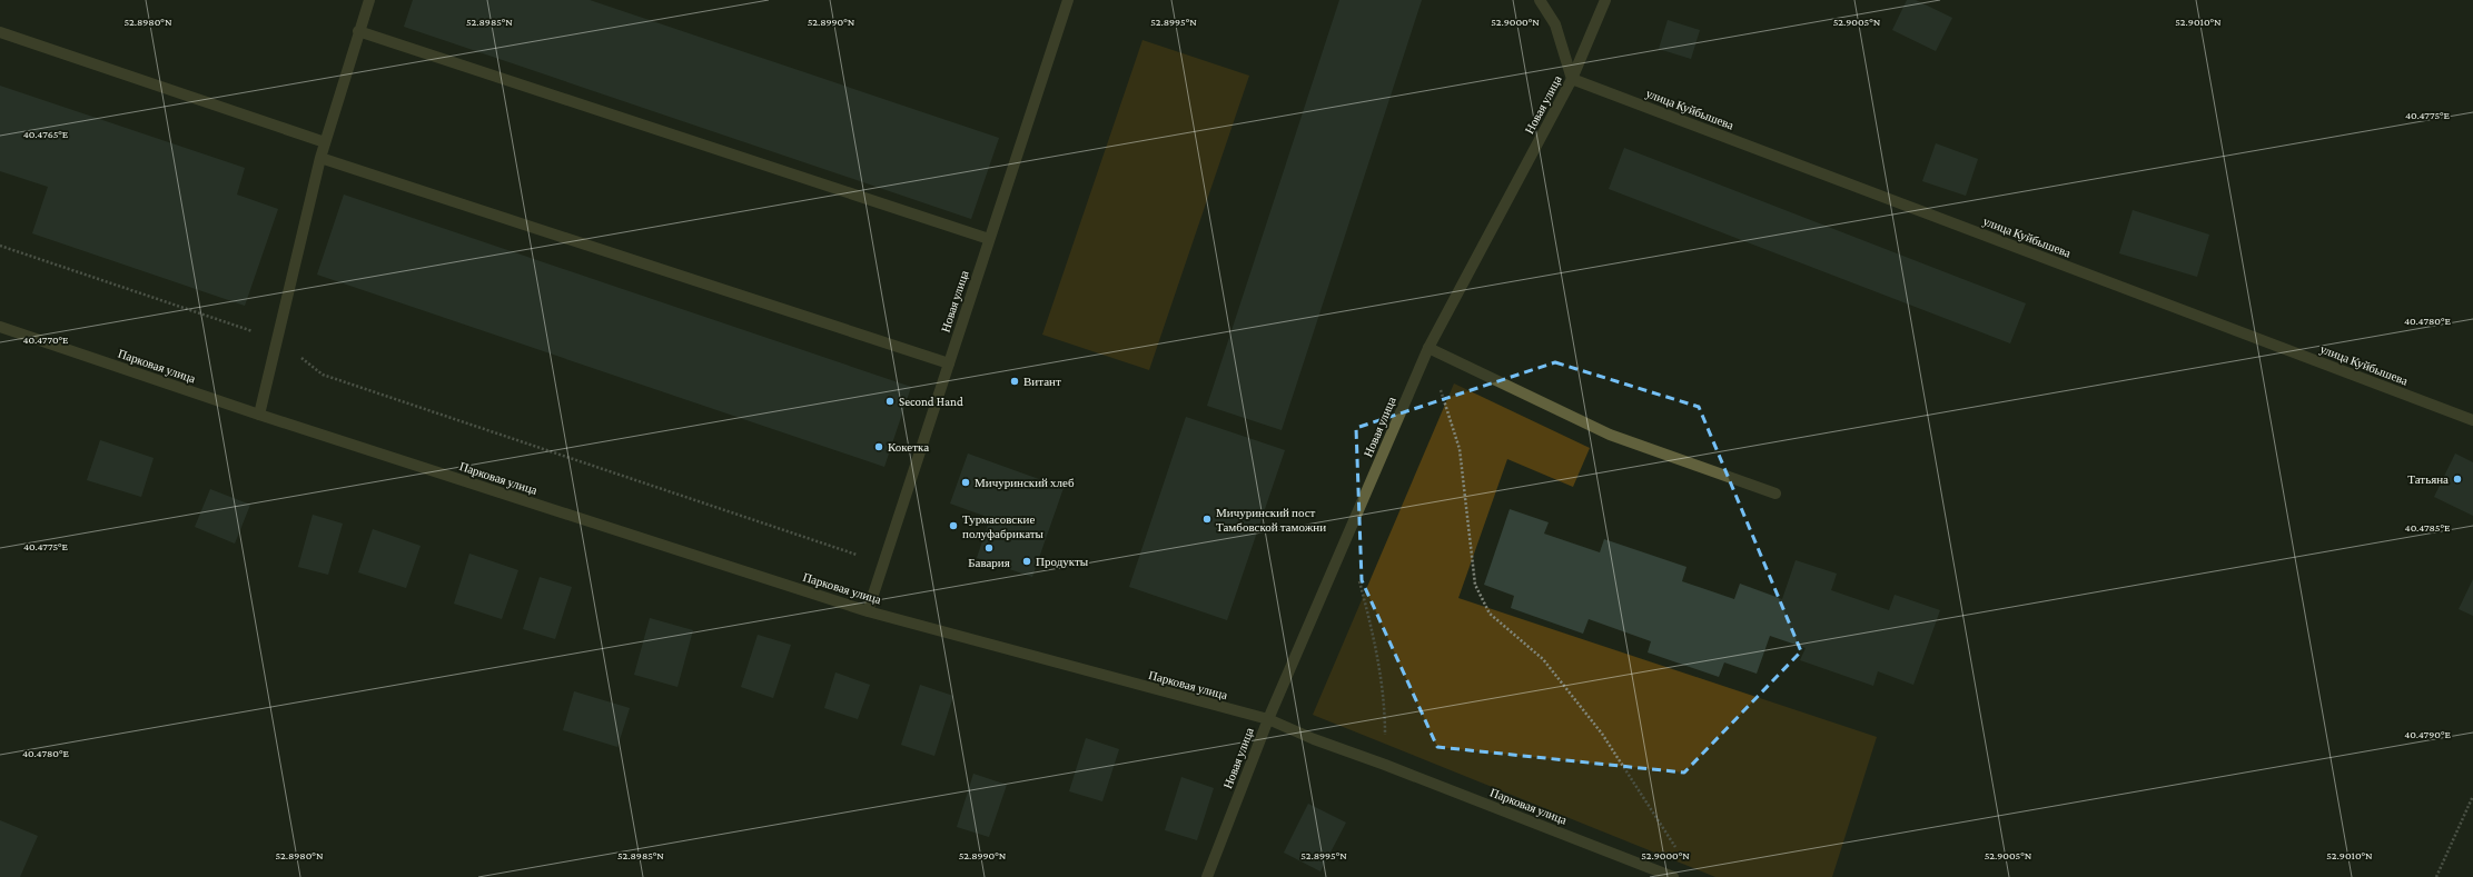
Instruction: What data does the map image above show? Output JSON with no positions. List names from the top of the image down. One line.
{"streets":{"street":["Новая улица","улица Куйбышева","Парковая улица"]},"crossings":[["Новая улица","улица Куйбышева"],["Новая улица","Парковая улица"]],"places":["Витант","Second Hand","Кокетка","Татьяна","Мичуринский хлеб","Мичуринский пост Тамбовской таможни","Турмасовские полуфабрикаты","Бавария","Продукты"],"coordinates":["52.8980°N","52.8985°N","52.8990°N","52.8995°N","52.9000°N","52.9005°N","52.9010°N","40.4775°E","40.4765°E","40.4780°E","40.4770°E","40.4785°E","40.4790°E"]}
